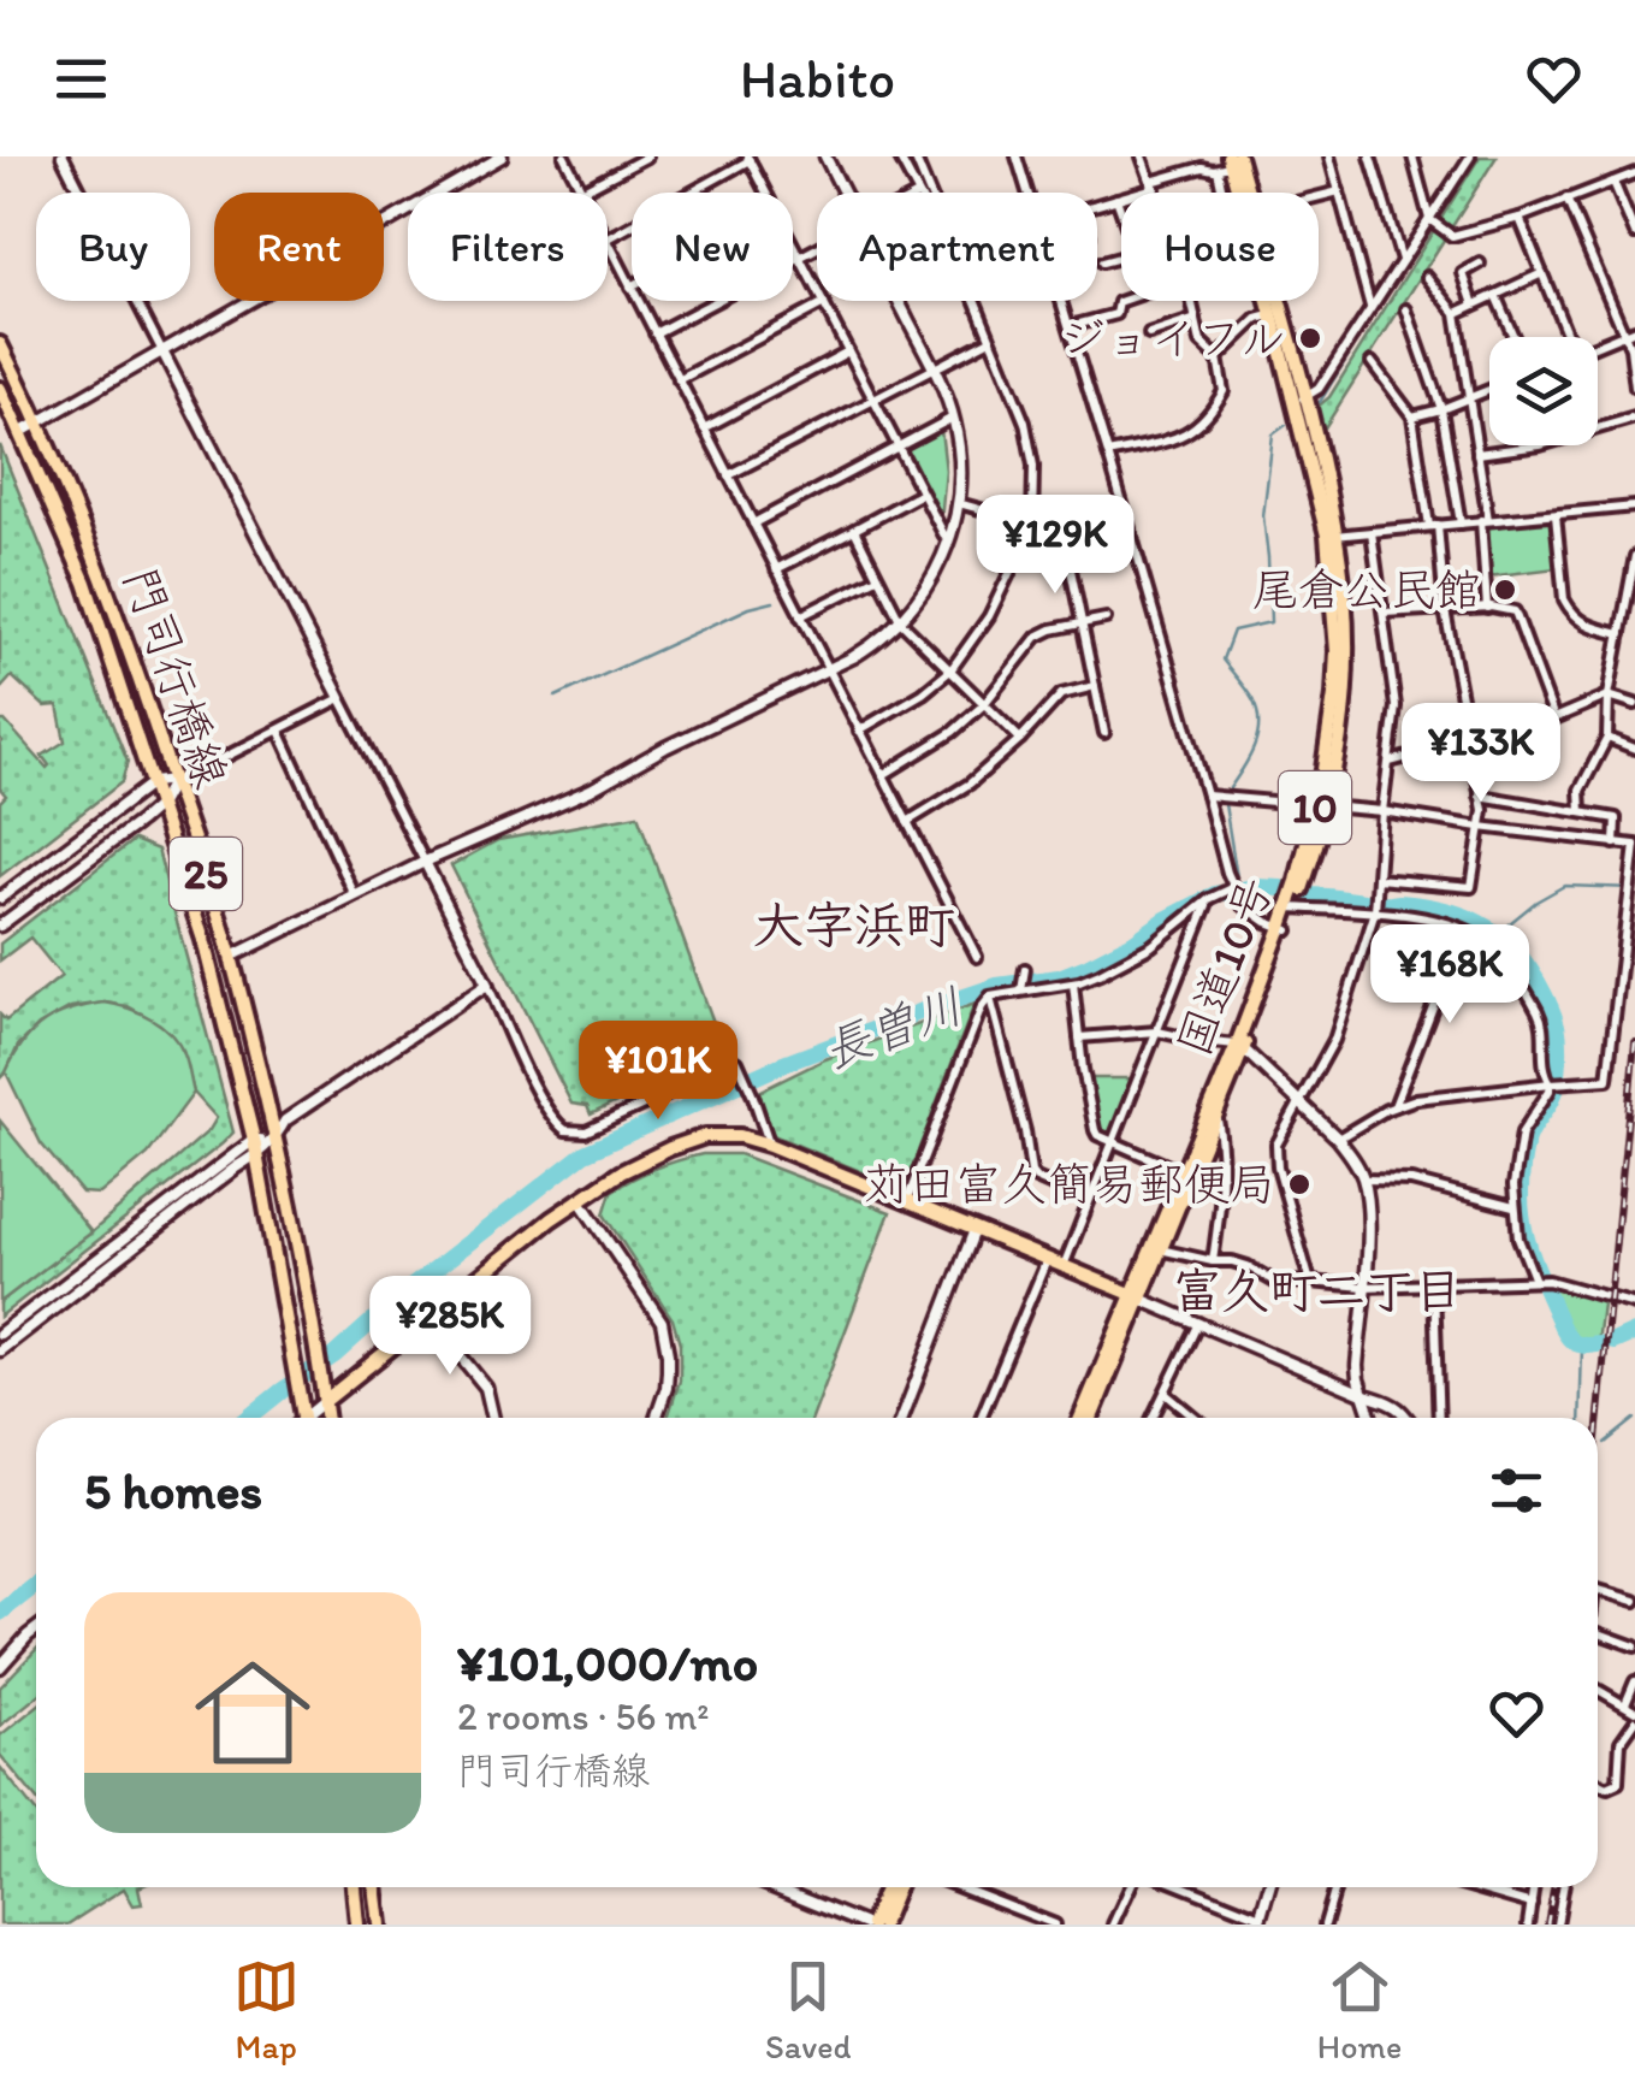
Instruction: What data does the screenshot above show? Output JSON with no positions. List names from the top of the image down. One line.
{"streets":{"main road":["門司行橋線","10","25","国道10号"]},"districts":["大字浜町","富久町二丁目"],"water":["長曽川"],"places":["ジョイフル","尾倉公民館","苅田富久簡易郵便局"],"page":{"header":"Habito","chip":["Buy","Rent","Filters","New","Apartment","House"],"price":["¥129K","¥133K","¥168K","¥101K","¥285K"],"heading":"5 homes","list":[{"name":"¥101,000/mo","note":"2 rooms · 56 m² · 門司行橋線"}],"tabs":["Map","Saved","Home"]}}
